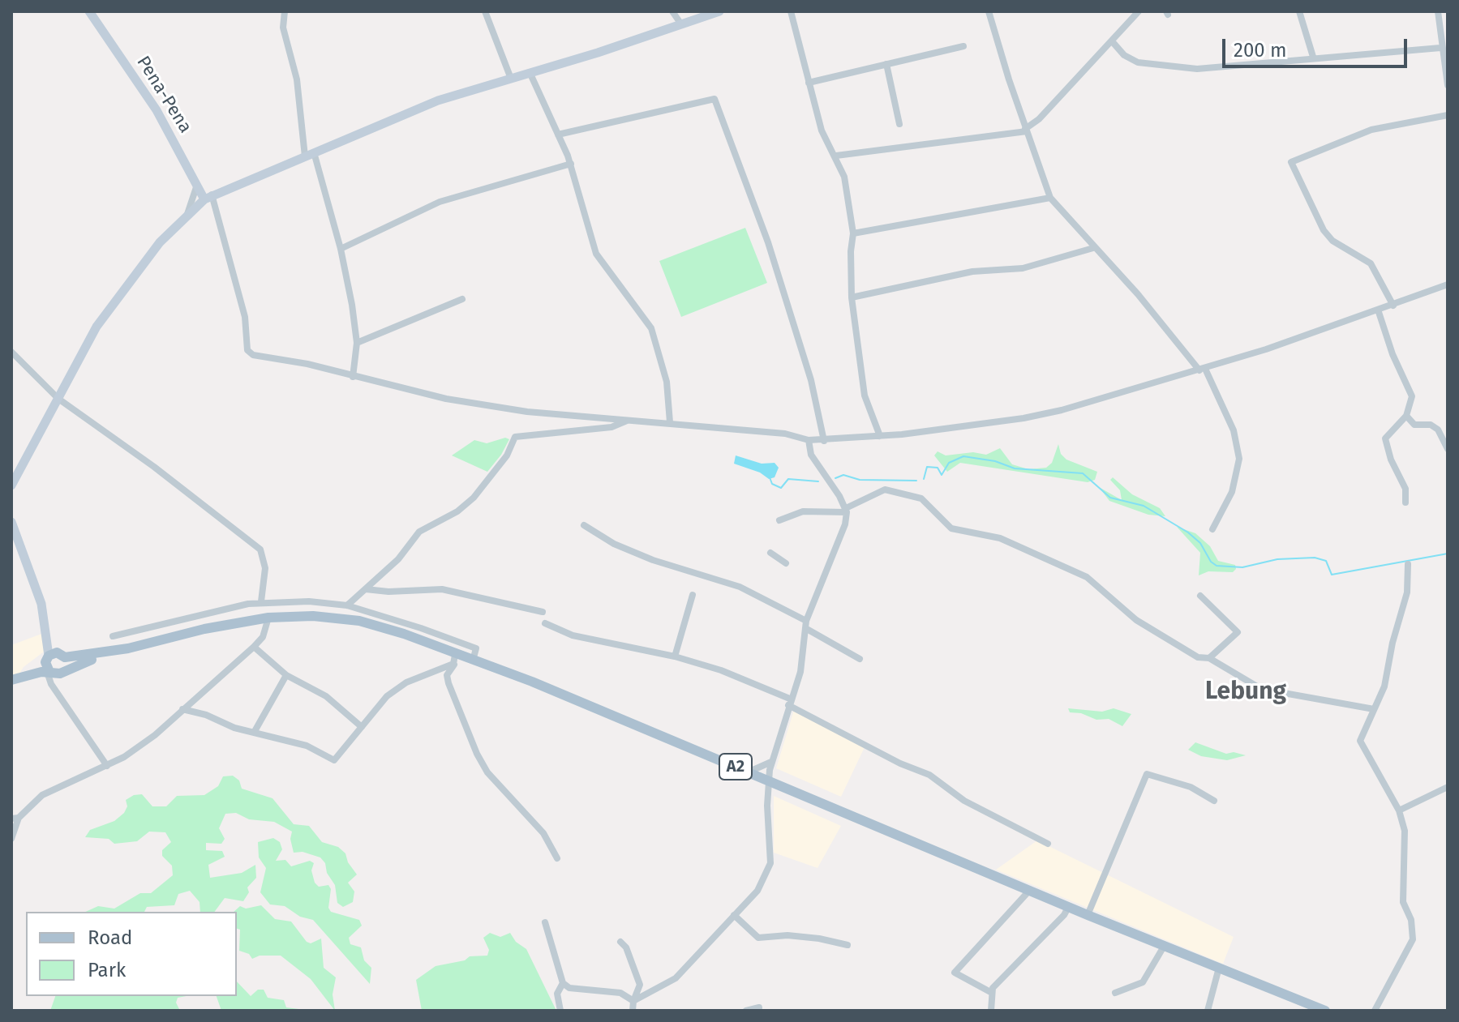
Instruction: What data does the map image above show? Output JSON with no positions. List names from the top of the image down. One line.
{"streets":{"main road":["Pena-Pena","A2"]},"districts":["Lebung"],"legend":["Road","Park"],"scale_bar":"200 m"}
